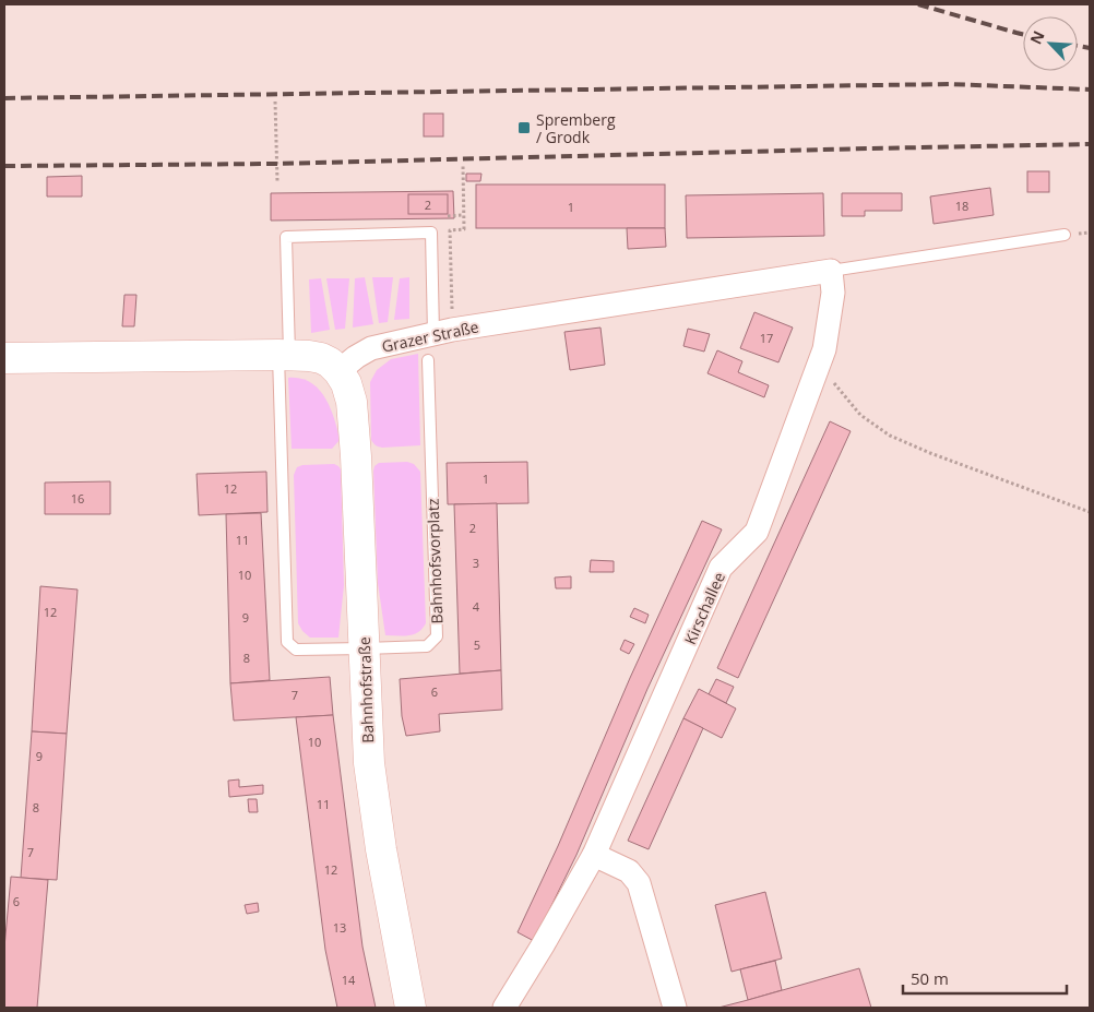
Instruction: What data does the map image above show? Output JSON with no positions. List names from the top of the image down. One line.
{"streets":{"street":["Grazer Straße","Kirschallee","Bahnhofstraße"],"lane":["Bahnhofsvorplatz"]},"crossings":[["Grazer Straße","Bahnhofsvorplatz"],["Grazer Straße","Kirschallee"],["Grazer Straße","Bahnhofstraße"],["Bahnhofsvorplatz","Bahnhofstraße"]],"places":{"transit":["Spremberg / Grodk"]},"house_numbers":["2","18","1","17","1","12","16","2","11","3","10","4","12","9","5","8","6","7","10","9","11","8","7","12","6","13","14"],"scale_bar":"50 m","north":"top left"}
